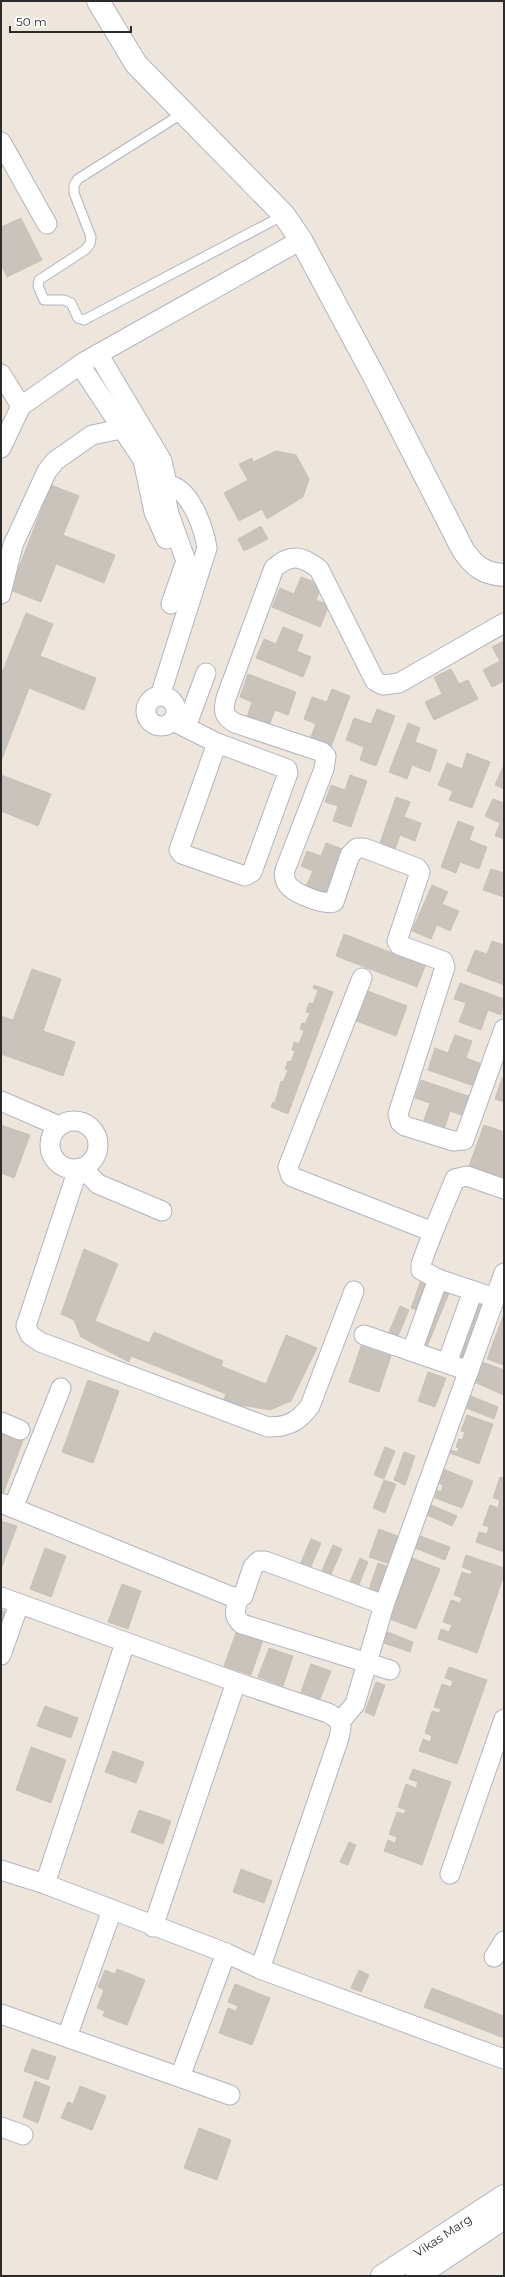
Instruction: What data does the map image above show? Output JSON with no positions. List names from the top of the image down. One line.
{"streets":{"street":["Vikas Marg"]},"scale_bar":"50 m"}
